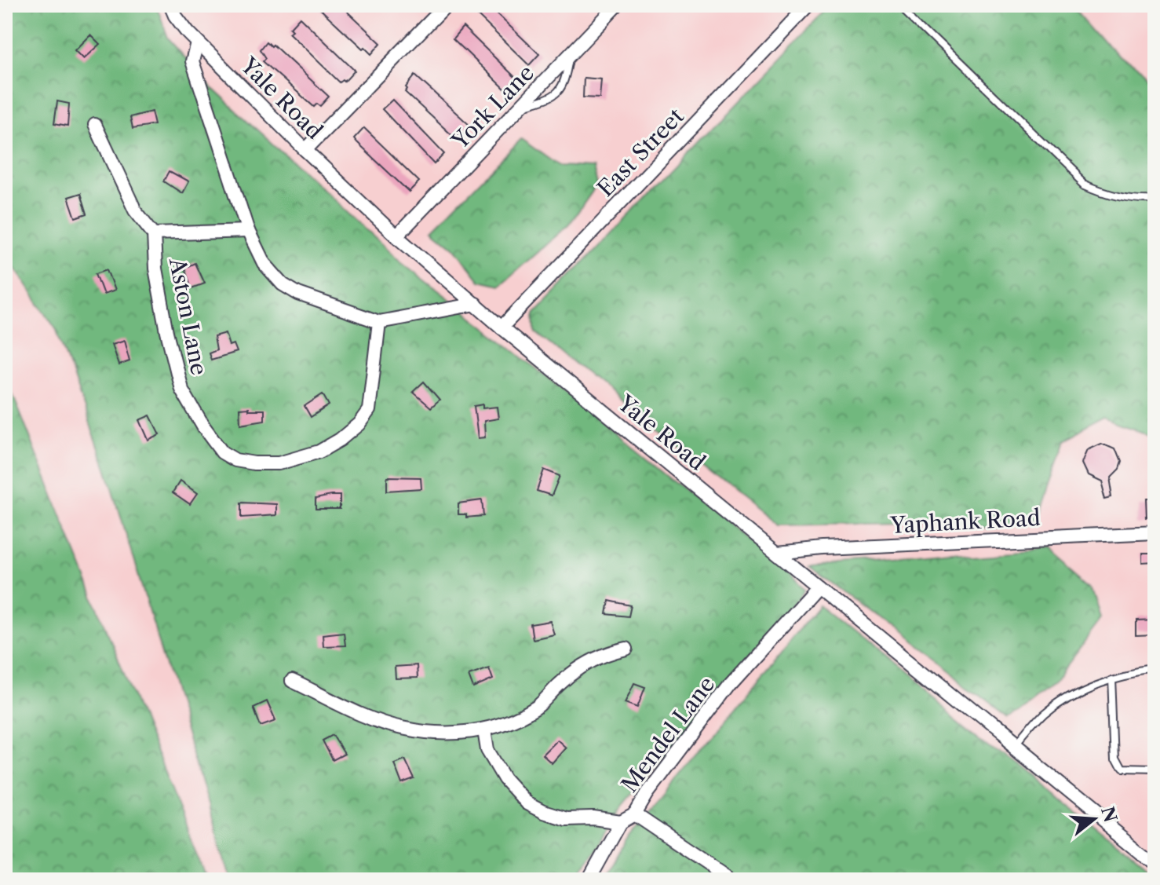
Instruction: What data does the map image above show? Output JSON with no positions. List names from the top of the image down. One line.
{"streets":{"street":["Yale Road","York Lane","East Street","Aston Lane","Yaphank Road","Mendel Lane"]},"crossings":[["Yale Road","York Lane"],["Yale Road","East Street"],["Yale Road","Yaphank Road"],["Yale Road","Mendel Lane"]],"north":"right"}
